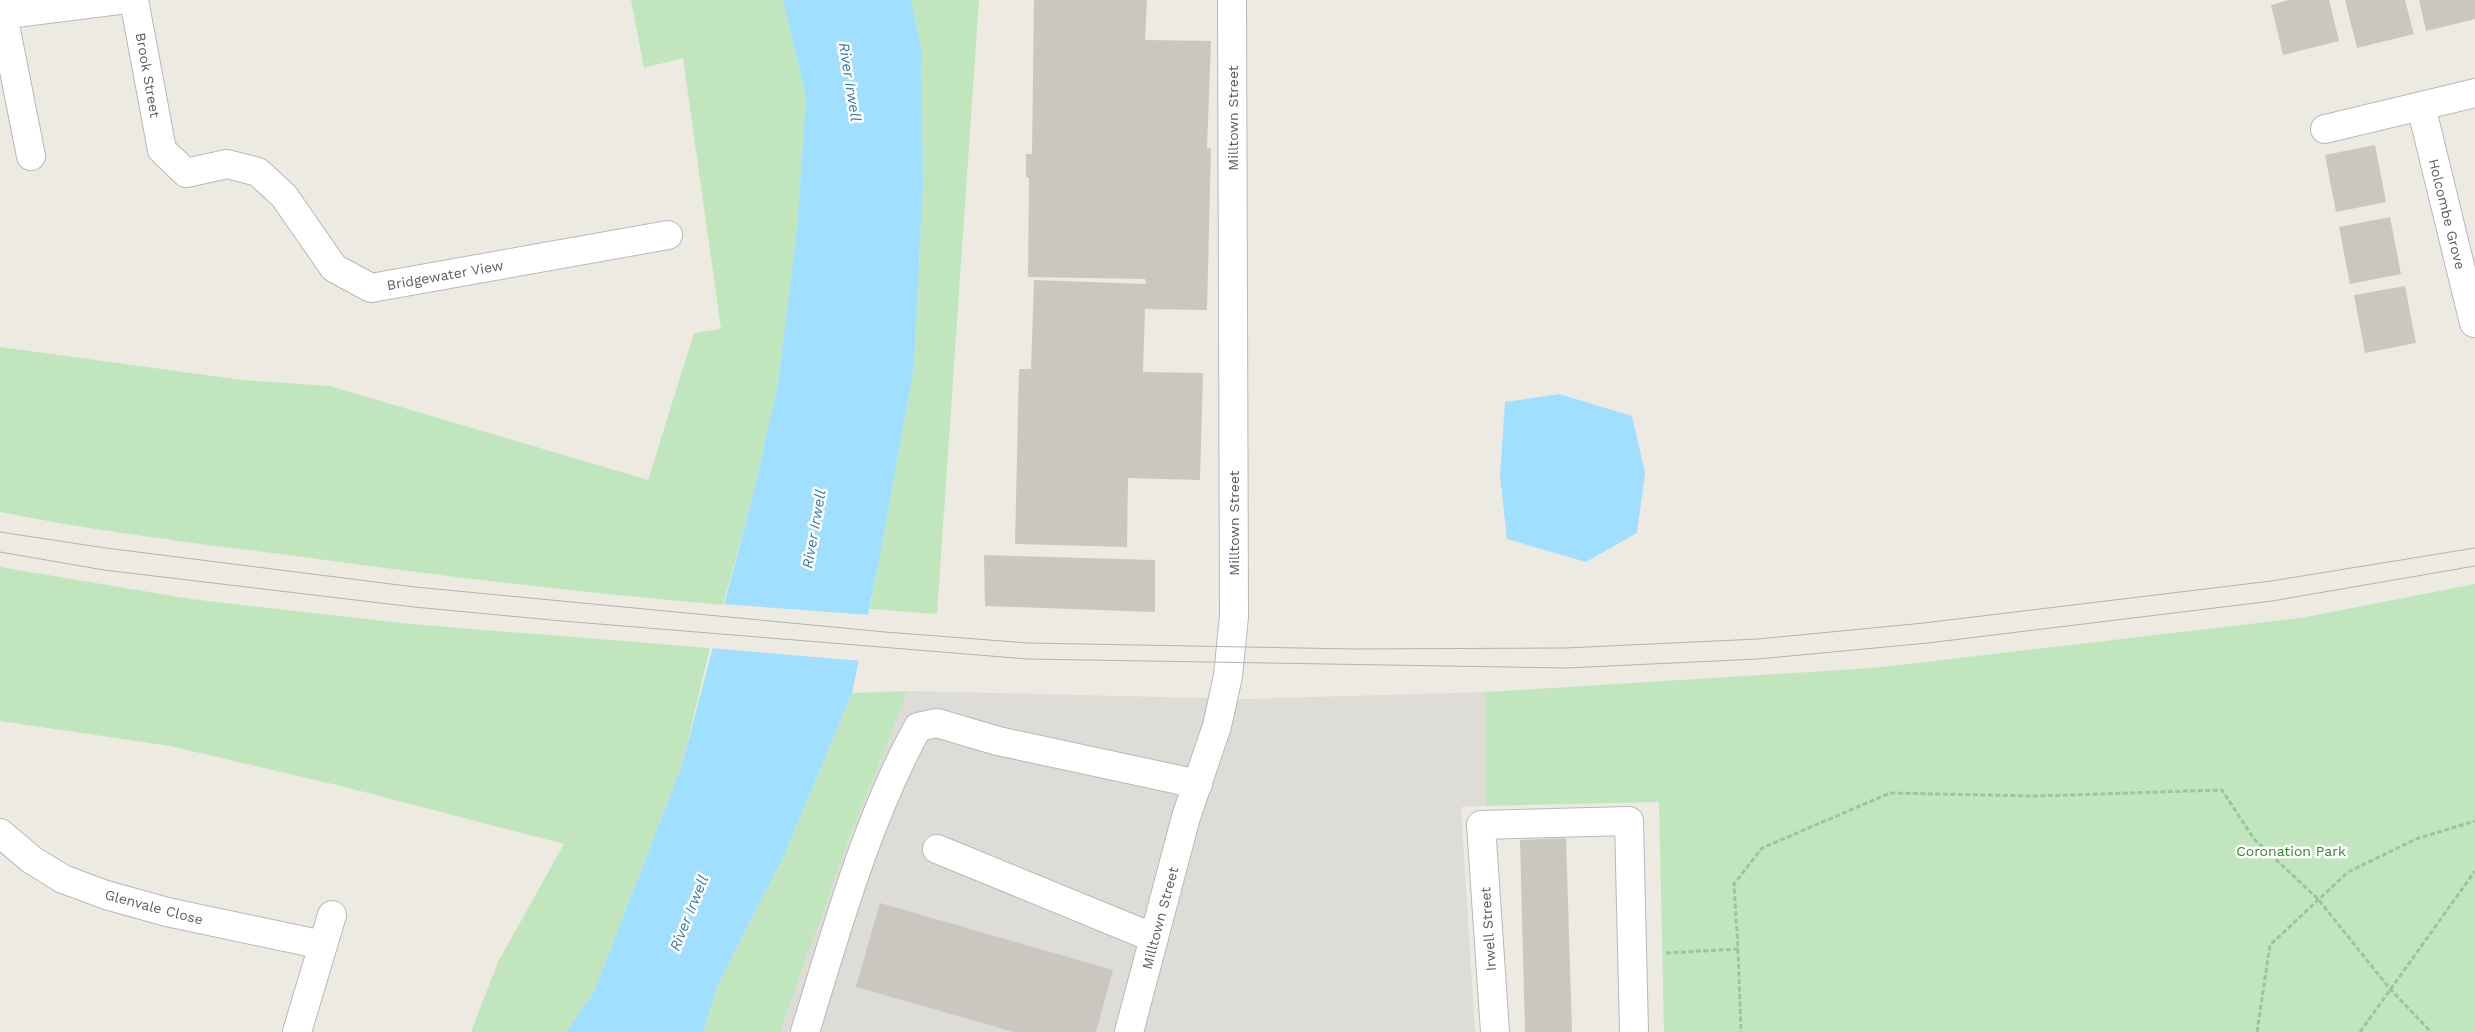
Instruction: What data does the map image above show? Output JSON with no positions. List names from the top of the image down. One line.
{"streets":{"street":["Brook Street","Milltown Street","Holcombe Grove","Bridgewater View","Glenvale Close","Irwell Street"]},"crossings":[["Brook Street","Bridgewater View"]],"water":["River Irwell"],"parks":["Coronation Park"]}
